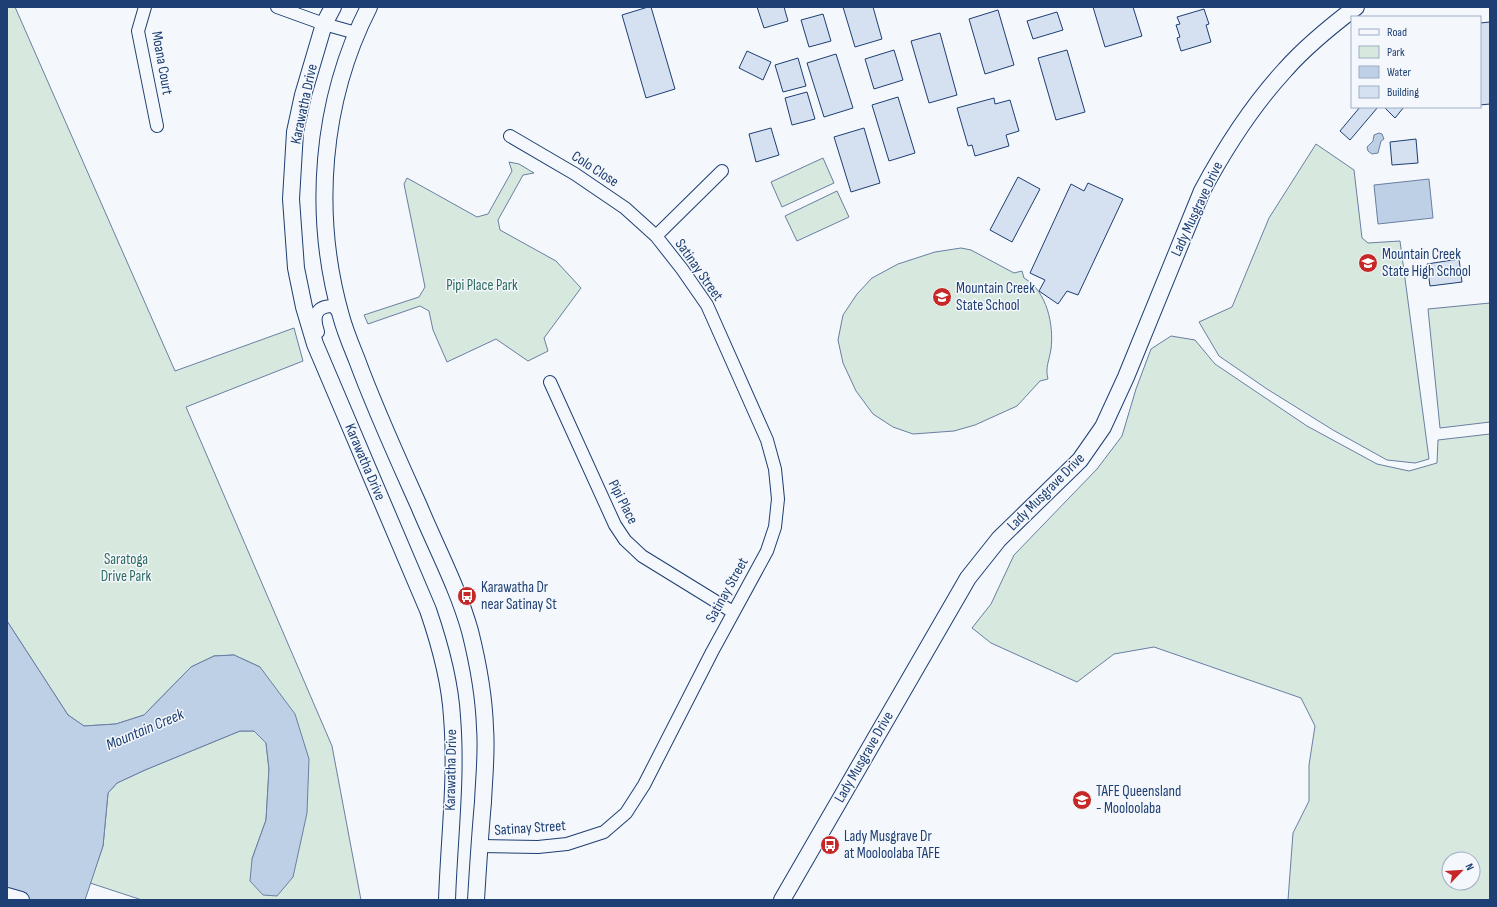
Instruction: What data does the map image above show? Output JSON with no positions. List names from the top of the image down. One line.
{"streets":{"main road":["Karawatha Drive","Lady Musgrave Drive"],"street":["Moana Court","Colo Close","Satinay Street","Pipi Place"]},"crossings":[["Karawatha Drive","Satinay Street"],["Colo Close","Satinay Street"],["Satinay Street","Pipi Place"]],"water":["Mountain Creek"],"parks":["Pipi Place Park","Saratoga Drive Park"],"places":{"school or university":["Mountain Creek State High School","Mountain Creek State School","TAFE Queensland - Mooloolaba"],"bus stop":["Karawatha Dr near Satinay St","Lady Musgrave Dr at Mooloolaba TAFE"]},"legend":["Road","Park","Water","Building"],"north":"top right"}
